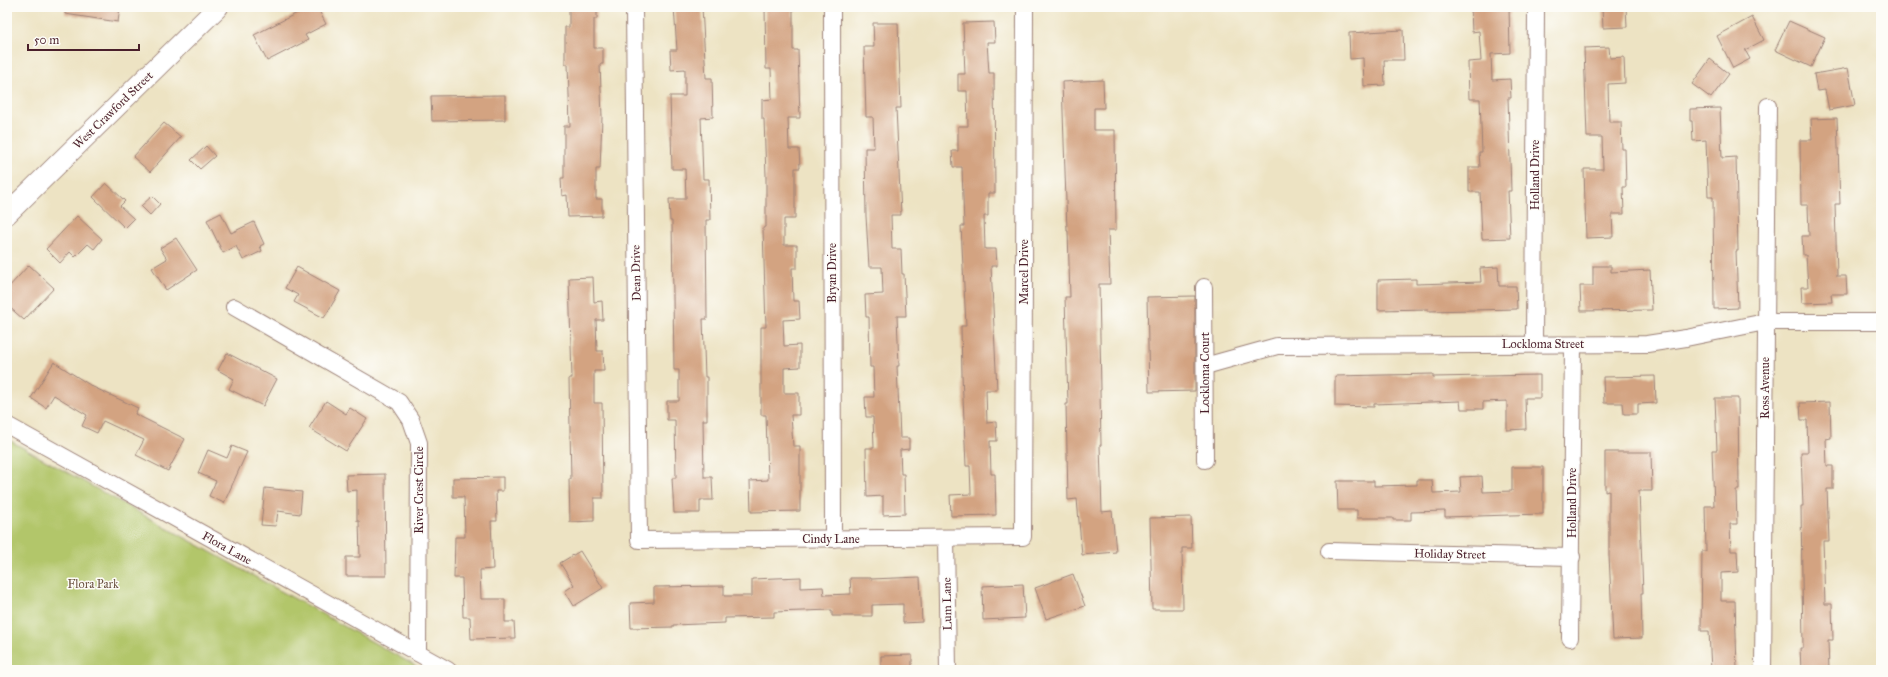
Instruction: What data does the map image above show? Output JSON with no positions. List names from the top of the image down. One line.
{"streets":{"street":["West Crawford Street","Holland Drive","Marcel Drive","Dean Drive","Bryan Drive","Lockloma Street","Lockloma Court","Ross Avenue","River Crest Circle","Cindy Lane","Flora Lane","Holiday Street","Lum Lane"]},"crossings":[["Holland Drive","Lockloma Street"],["Holland Drive","Holiday Street"],["Marcel Drive","Cindy Lane"],["Dean Drive","Cindy Lane"],["Bryan Drive","Cindy Lane"],["Lockloma Street","Lockloma Court"],["Lockloma Street","Ross Avenue"],["River Crest Circle","Flora Lane"],["Cindy Lane","Lum Lane"]],"parks":["Flora Park"],"scale_bar":"50 m"}
